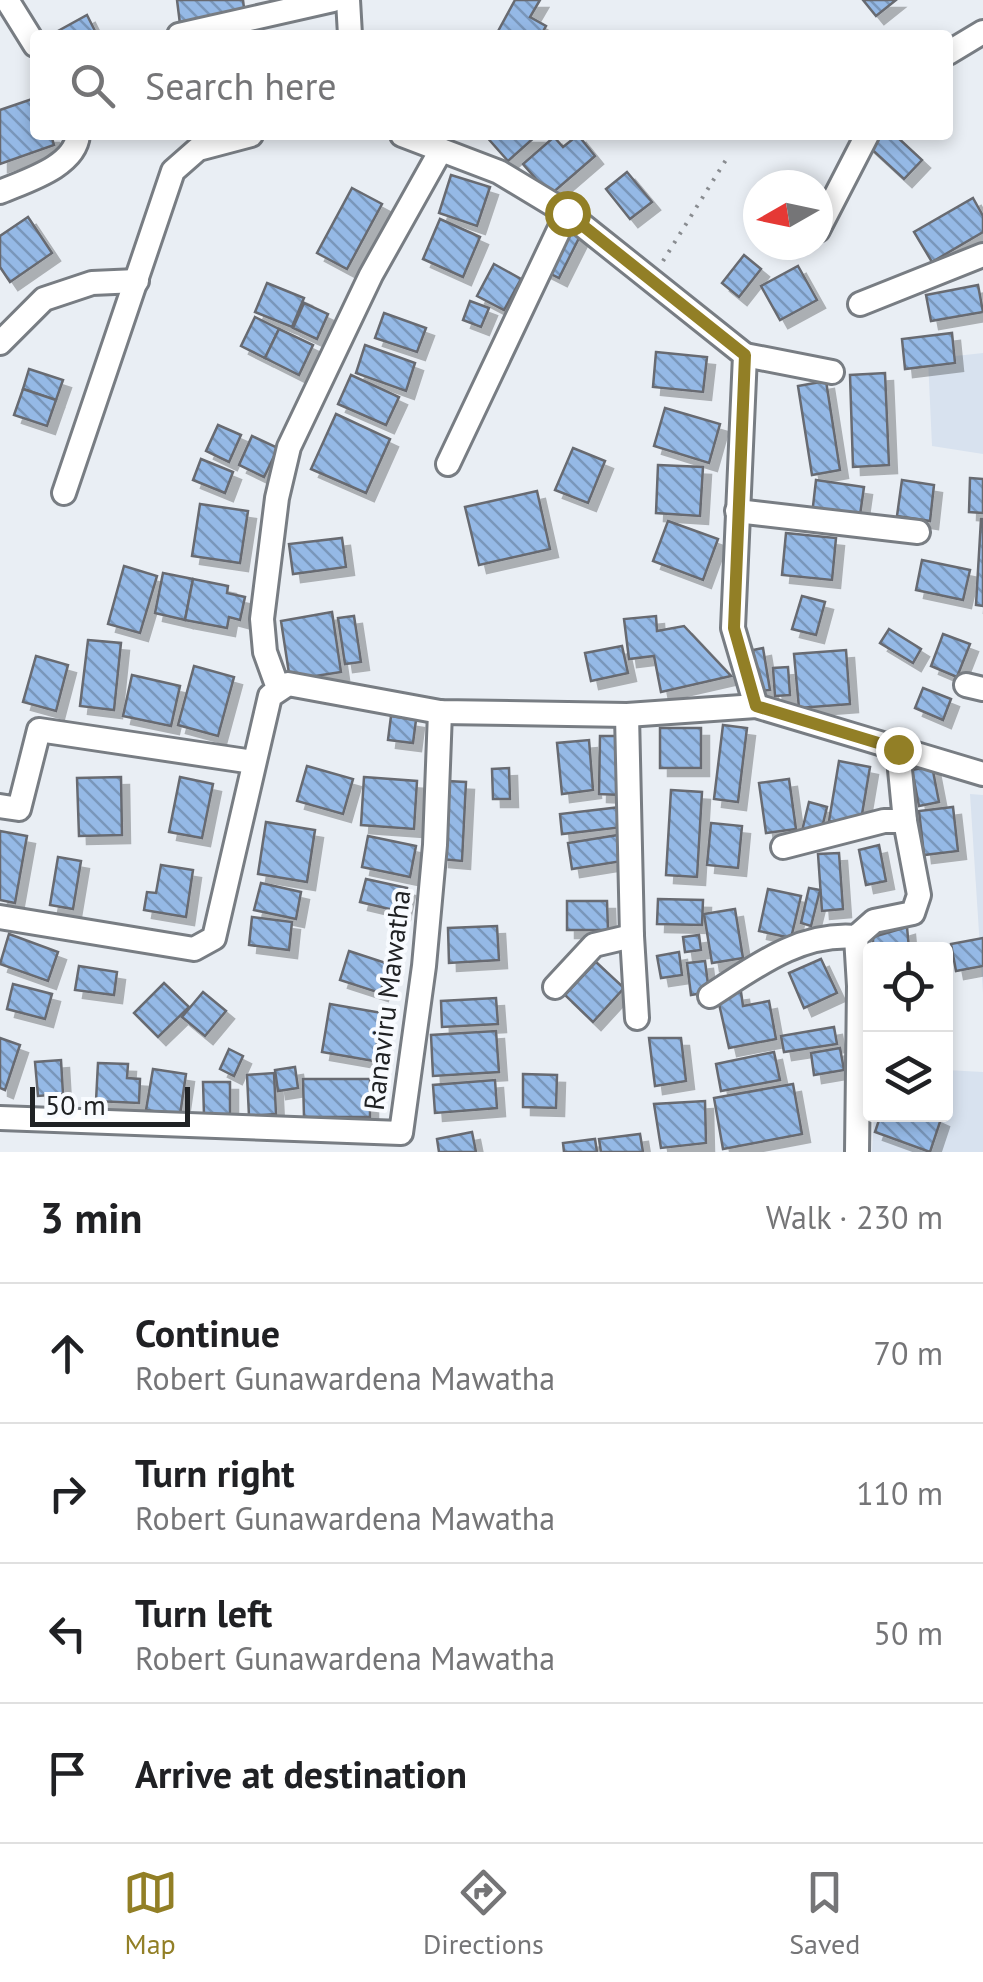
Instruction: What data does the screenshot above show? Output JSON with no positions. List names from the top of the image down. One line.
{"streets":{"street":["Ranaviru Mawatha"]},"scale_bar":"50 m","north":"left","page":{"search":"Search here","scale":"50 m","heading":["3 min","Walk · 230 m"],"list":[["Continue","Robert Gunawardena Mawatha","70 m"],["Turn right","Robert Gunawardena Mawatha","110 m"],["Turn left","Robert Gunawardena Mawatha","50 m"],"Arrive at destination"],"nav":["Map","Directions","Saved"]}}
